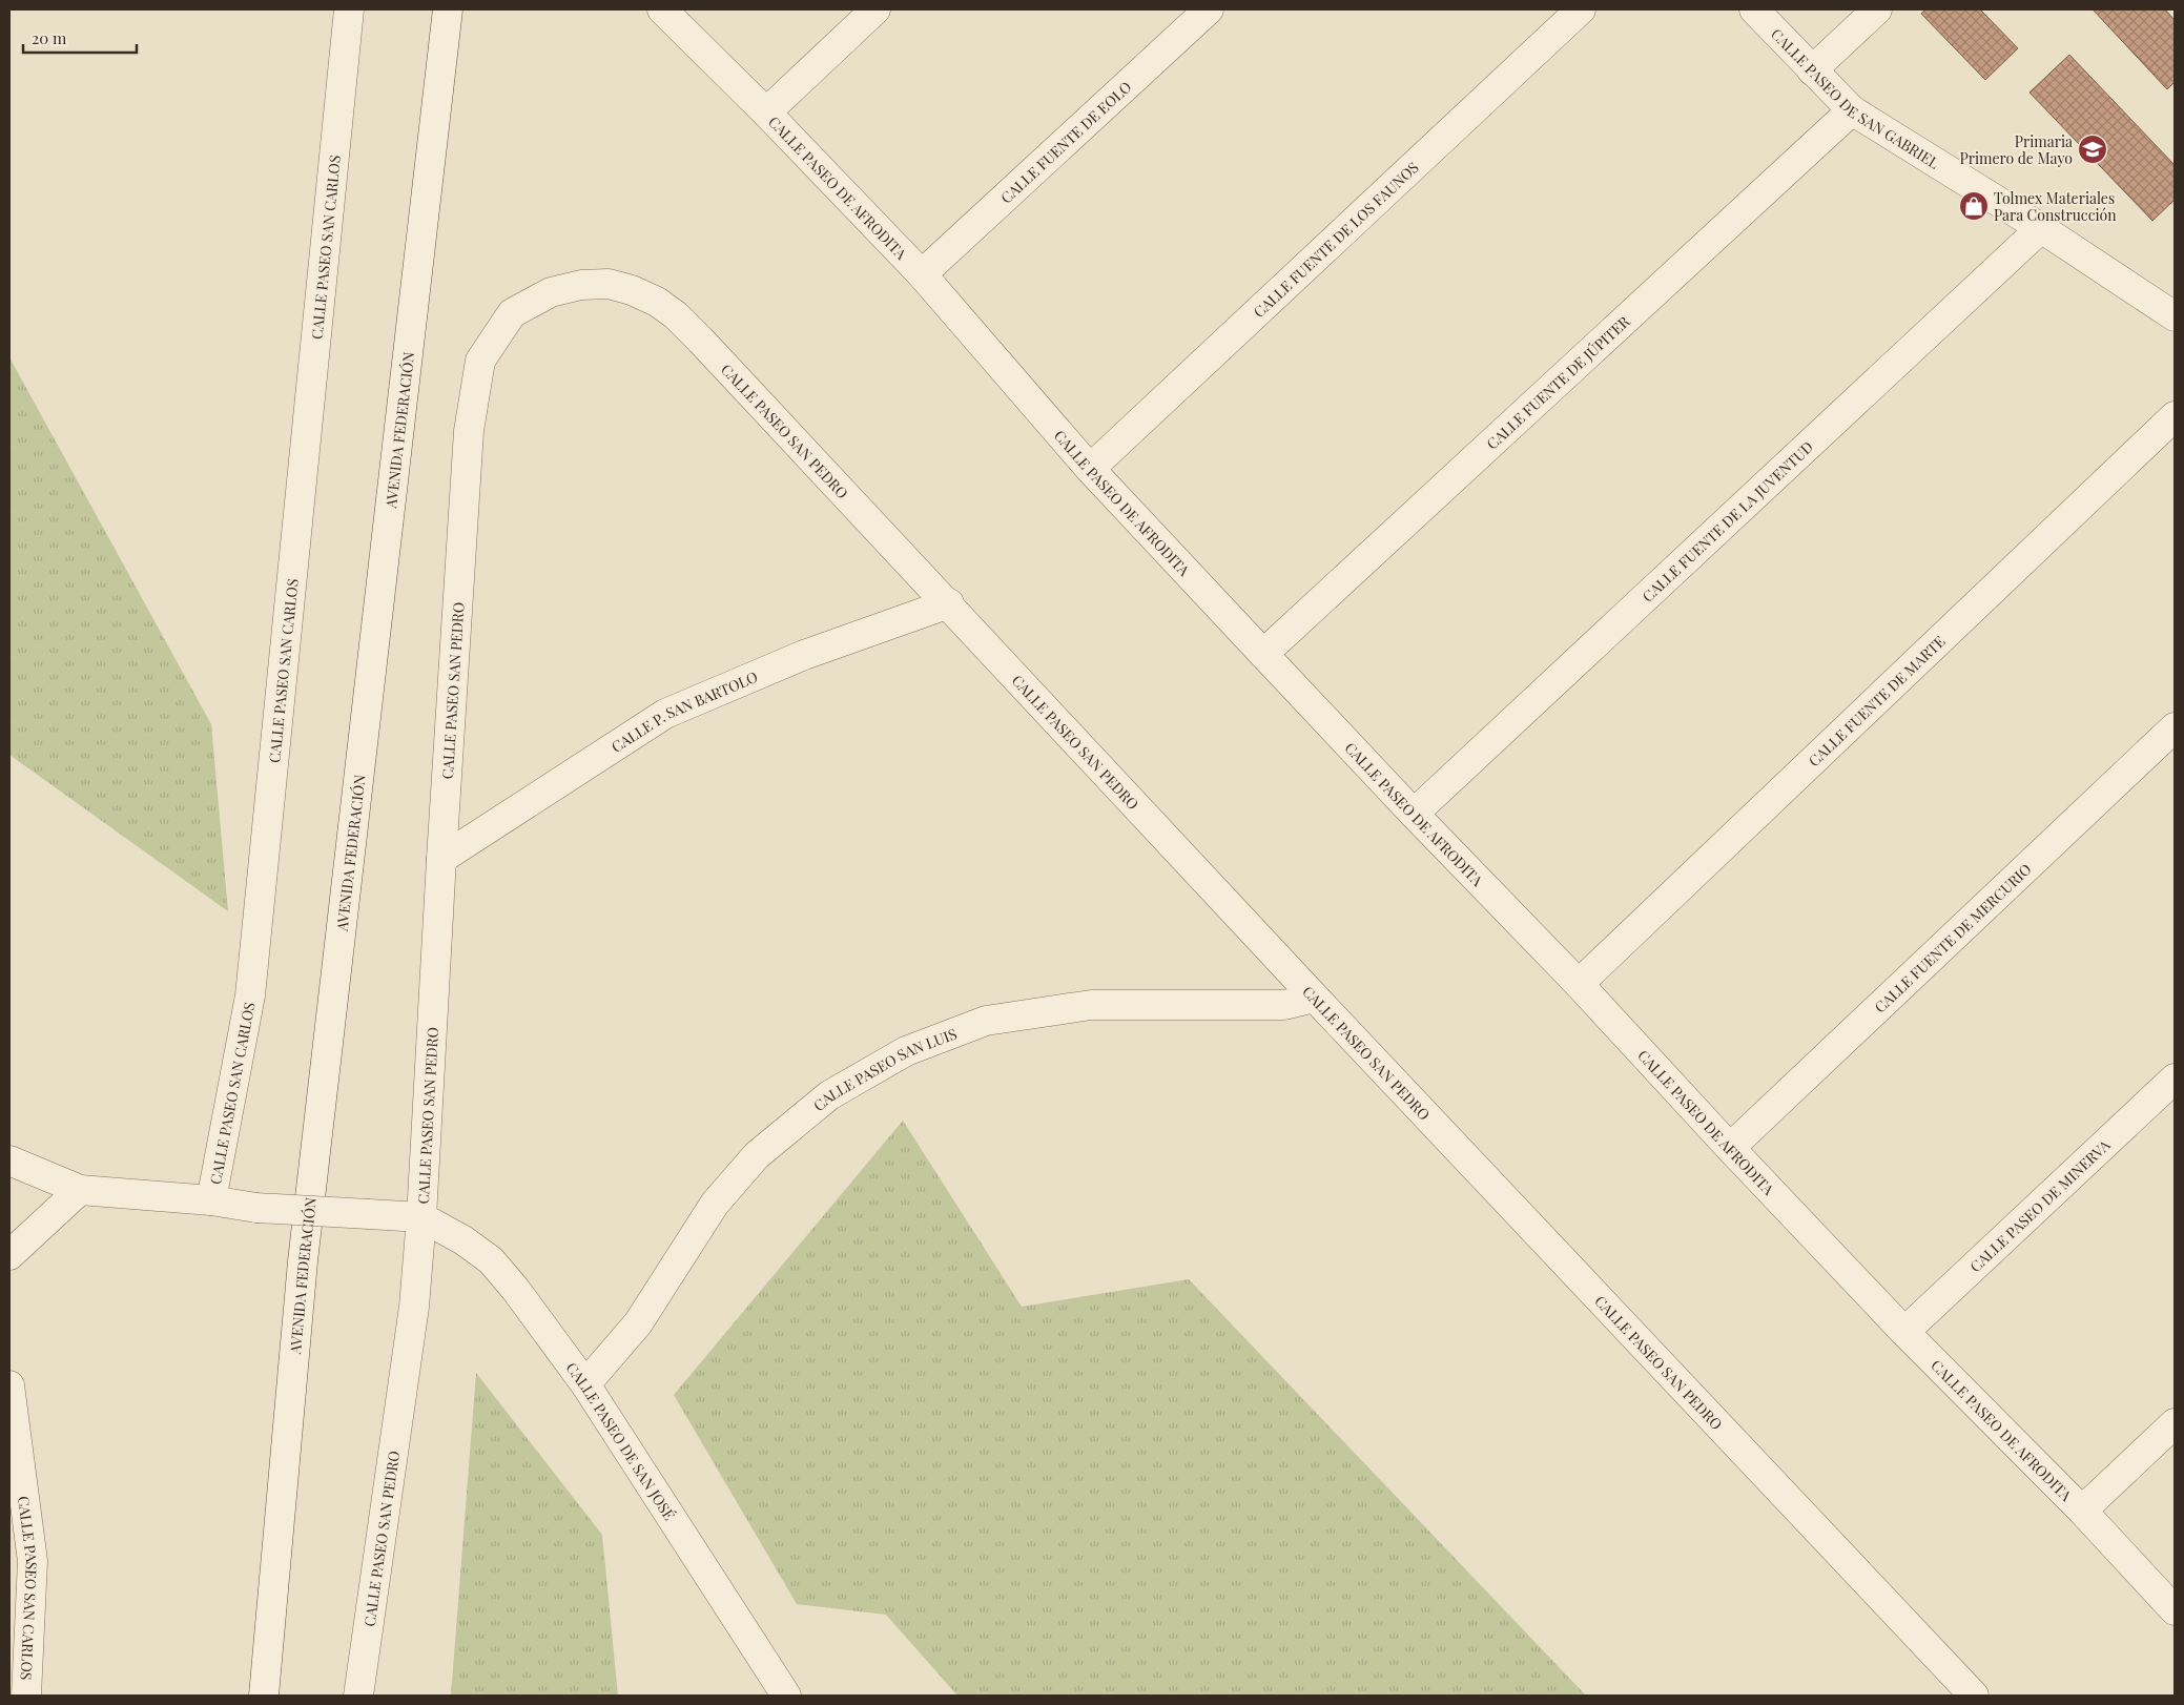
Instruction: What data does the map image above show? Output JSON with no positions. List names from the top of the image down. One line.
{"streets":{"street":["CALLE PASEO DE SAN GABRIEL","CALLE FUENTE DE EOLO","CALLE PASEO DE AFRODITA","CALLE FUENTE DE LOS FAUNOS","CALLE PASEO SAN CARLOS","CALLE FUENTE DE JÚPITER","AVENIDA FEDERACIÓN","CALLE PASEO SAN PEDRO","CALLE FUENTE DE LA JUVENTUD","CALLE FUENTE DE MARTE","CALLE P. SAN BARTOLO","CALLE FUENTE DE MERCURIO","CALLE PASEO SAN LUIS","CALLE PASEO DE MINERVA","CALLE PASEO DE SAN JOSÉ"]},"crossings":[["CALLE PASEO DE SAN GABRIEL","CALLE FUENTE DE JÚPITER"],["CALLE PASEO DE SAN GABRIEL","CALLE FUENTE DE LA JUVENTUD"],["CALLE FUENTE DE EOLO","CALLE PASEO DE AFRODITA"],["CALLE PASEO DE AFRODITA","CALLE FUENTE DE LOS FAUNOS"],["CALLE PASEO DE AFRODITA","CALLE FUENTE DE JÚPITER"],["CALLE PASEO DE AFRODITA","CALLE FUENTE DE LA JUVENTUD"],["CALLE PASEO DE AFRODITA","CALLE FUENTE DE MARTE"],["CALLE PASEO DE AFRODITA","CALLE FUENTE DE MERCURIO"],["CALLE PASEO DE AFRODITA","CALLE PASEO DE MINERVA"],["CALLE PASEO SAN PEDRO","CALLE P. SAN BARTOLO"],["CALLE PASEO SAN PEDRO","CALLE PASEO SAN LUIS"],["CALLE PASEO SAN PEDRO","CALLE PASEO DE SAN JOSÉ"],["CALLE PASEO SAN LUIS","CALLE PASEO DE SAN JOSÉ"]],"places":{"school or university":["Primaria Primero de Mayo"],"shop":["Tolmex Materiales Para Construcción"]},"scale_bar":"20 m"}
